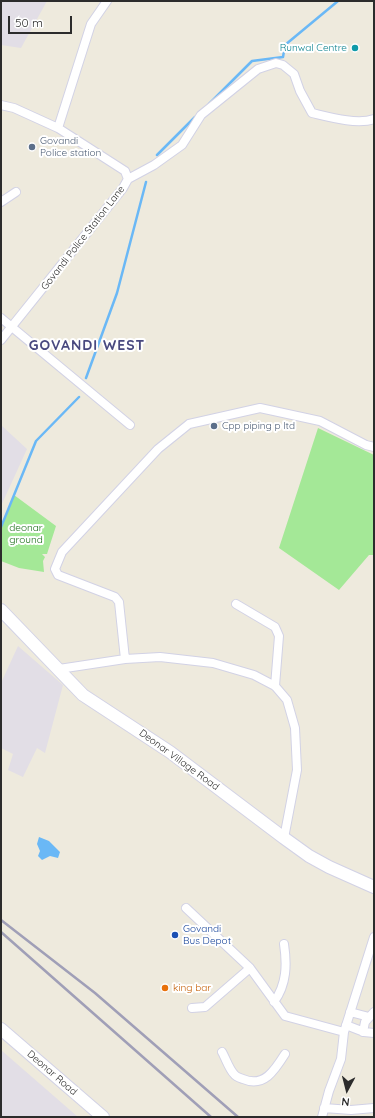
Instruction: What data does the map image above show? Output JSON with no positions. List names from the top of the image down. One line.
{"streets":{"main road":["Deonar Village Road","Deonar Road"],"street":["Govandi Police Station Lane"]},"districts":["GOVANDI WEST"],"parks":["deonar ground"],"places":["Runwal Centre","Govandi Police station","Cpp piping p ltd","Govandi Bus Depot","king bar"],"scale_bar":"50 m","north":"bottom"}
